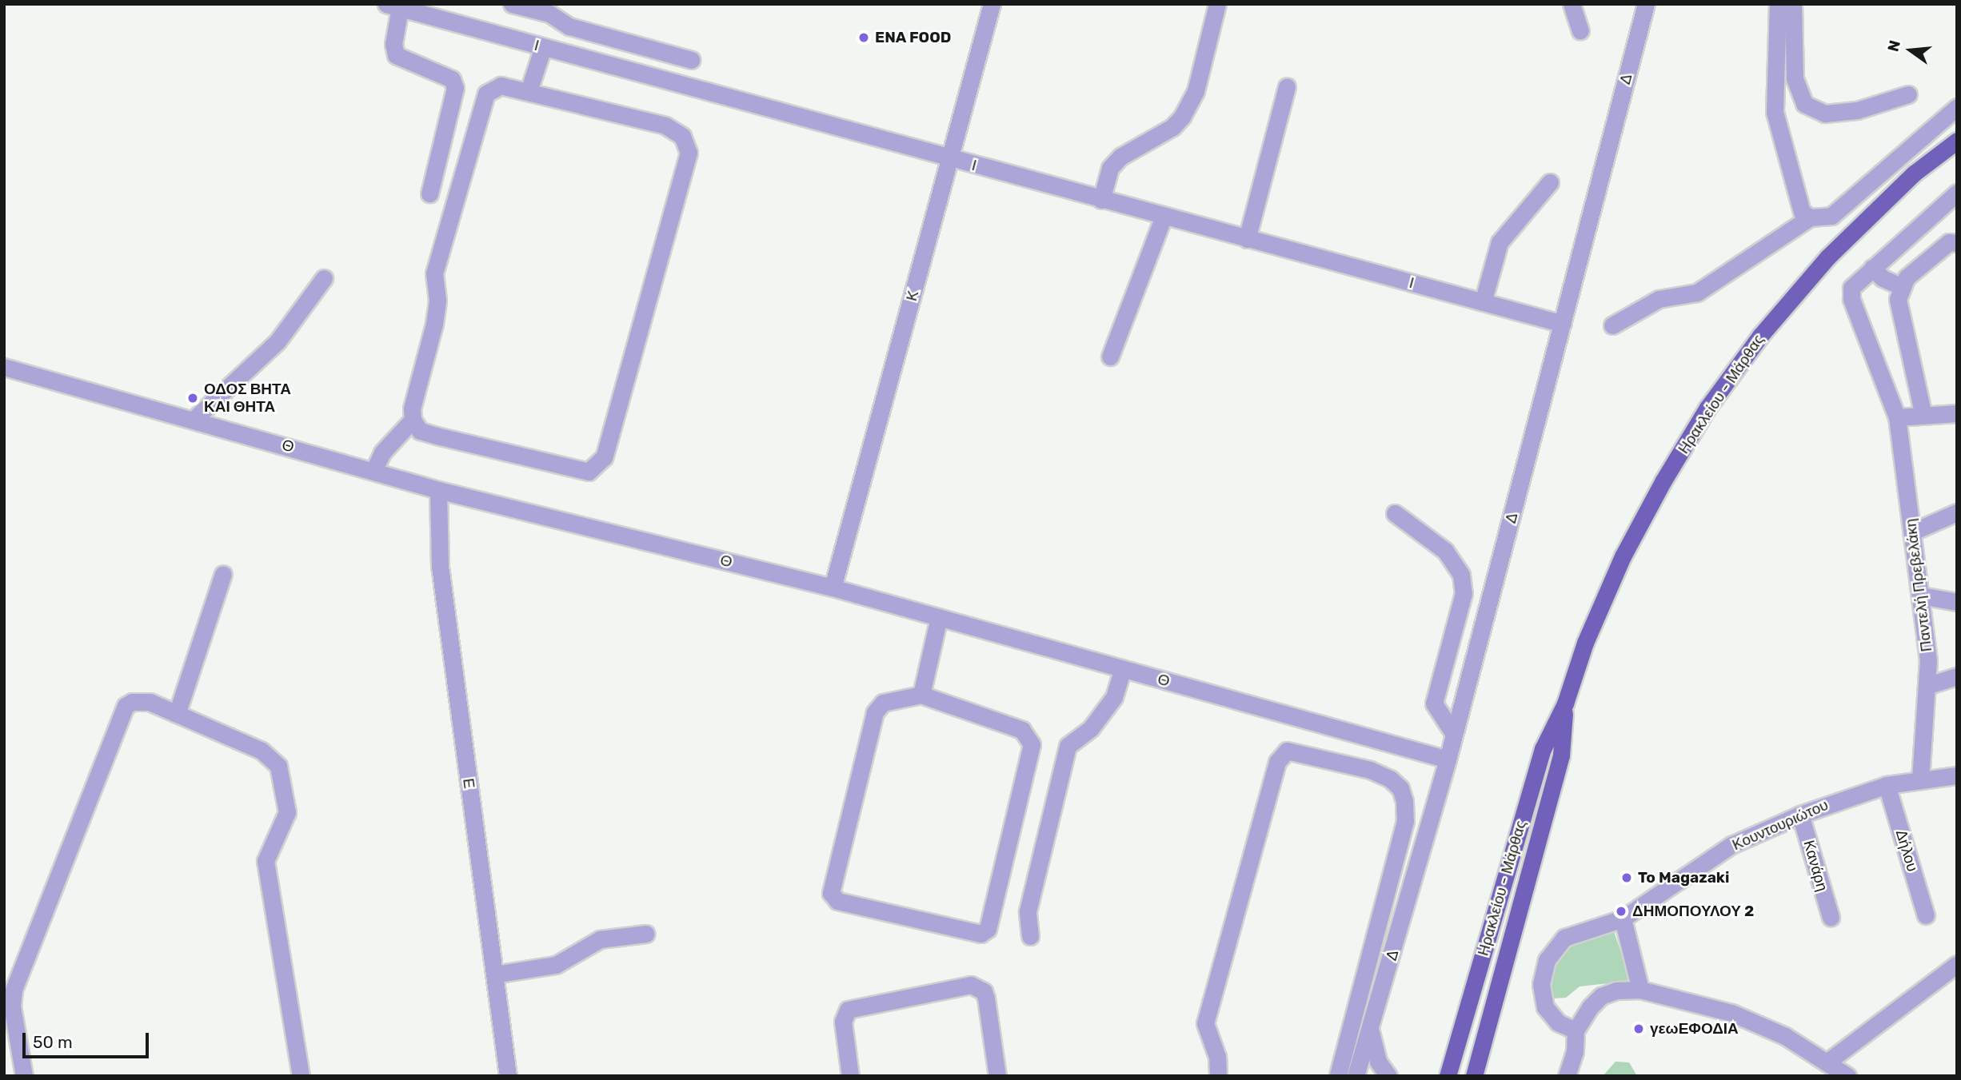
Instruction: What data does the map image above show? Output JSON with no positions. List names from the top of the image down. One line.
{"streets":{"main road":["Ηρακλείου - Μάρθας"],"street":["Ι","Δ","Κ","Θ","Παντελή Πρεβελάκη","Ε","Κουντουριώτου","Δήλου","Κανάρη"]},"crossings":[["Ι","Δ"],["Ι","Κ"],["Δ","Θ"],["Κ","Θ"],["Θ","Ε"],["Παντελή Πρεβελάκη","Κουντουριώτου"],["Κουντουριώτου","Δήλου"],["Κουντουριώτου","Κανάρη"]],"places":["ENA FOOD","ΟΔΟΣ ΒΗΤΑ ΚΑΙ ΘΗΤΑ","To Magazaki","ΔΗΜΟΠΟΥΛΟΥ 2","γεωΕΦΟΔΙΑ"],"scale_bar":"50 m","north":"left"}
